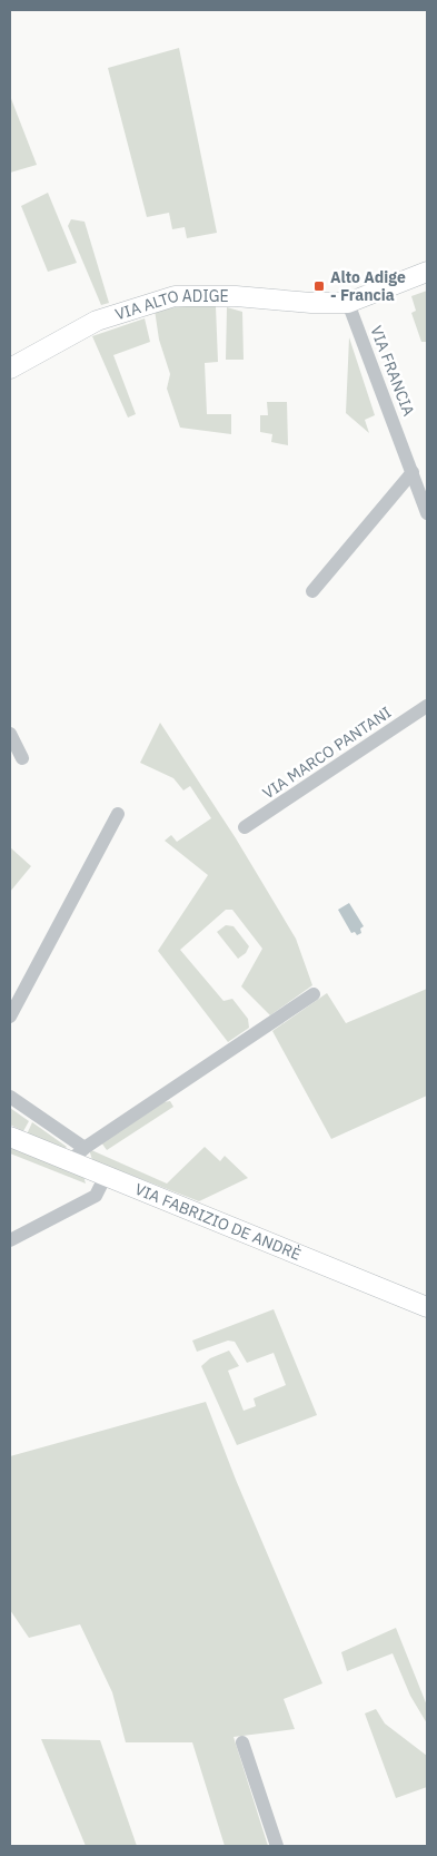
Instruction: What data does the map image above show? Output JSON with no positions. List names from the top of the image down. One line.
{"streets":{"street":["VIA ALTO ADIGE","VIA FRANCIA","VIA MARCO PANTANI","VIA FABRIZIO DE ANDRÈ"]},"crossings":[["VIA ALTO ADIGE","VIA FRANCIA"]],"places":{"transit":["Alto Adige - Francia"]}}
